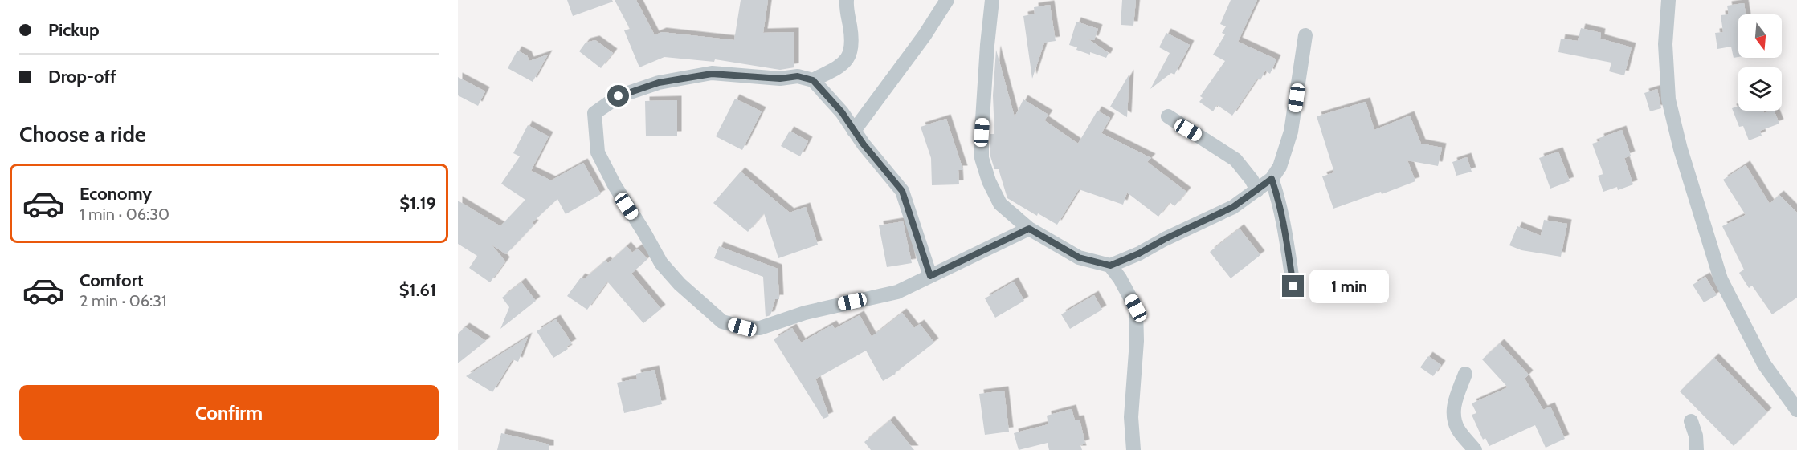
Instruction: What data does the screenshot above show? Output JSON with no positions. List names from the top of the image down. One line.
{"north":"bottom","page":{"banner":["Pickup","Drop-off"],"heading":"Choose a ride","list":[{"name":"Economy","note":"1 min · 06:30","value":"$1.19"},{"name":"Comfort","note":"2 min · 06:31","value":"$1.61"}],"bubble":"1 min","buttons":"Confirm"}}
